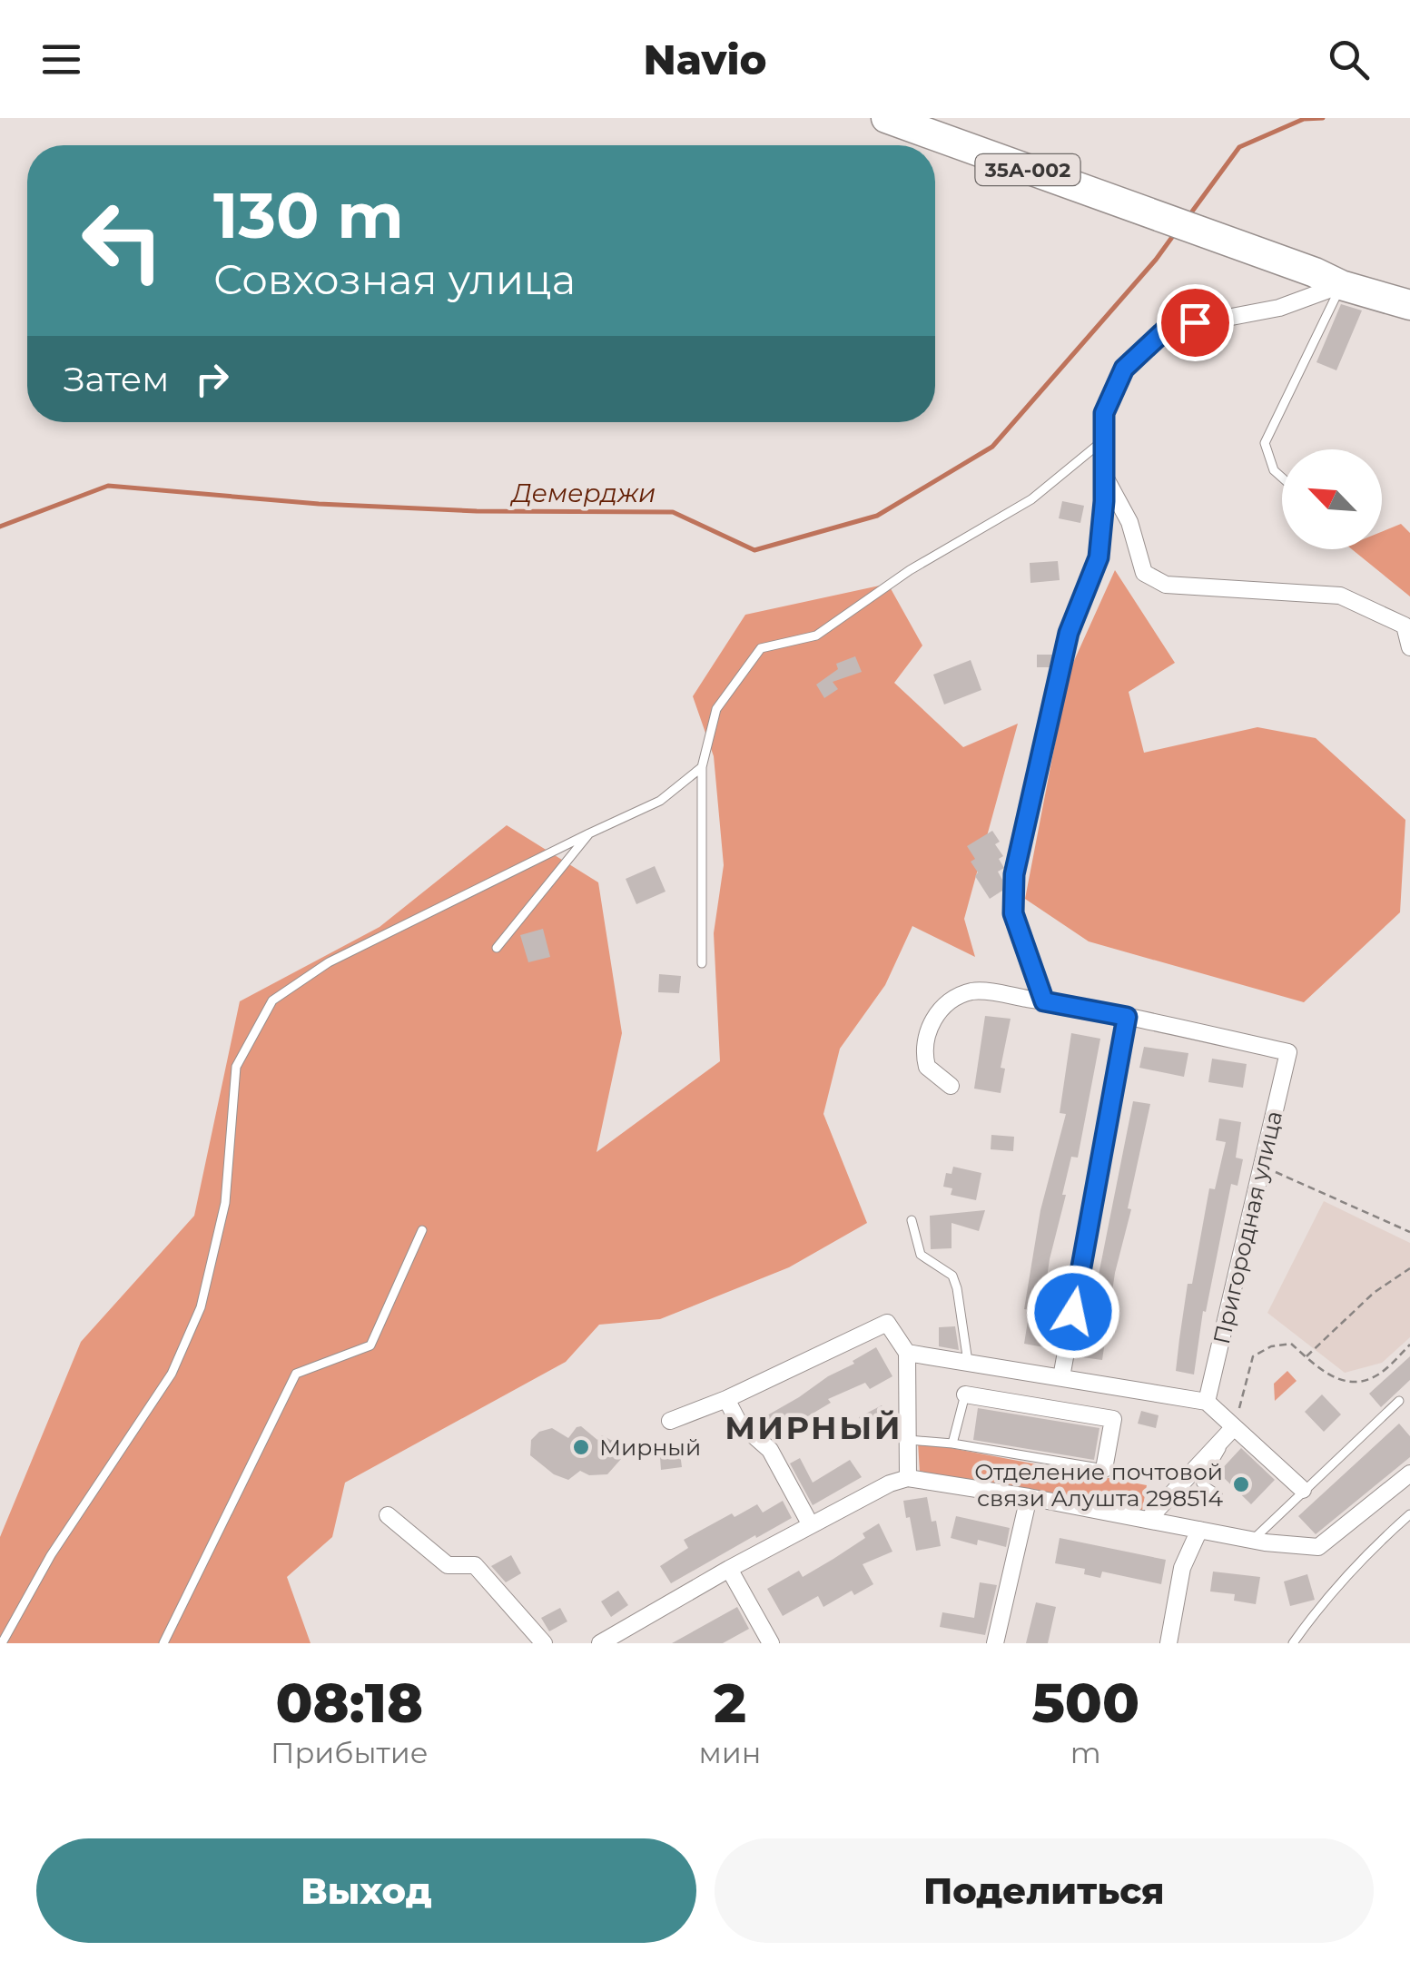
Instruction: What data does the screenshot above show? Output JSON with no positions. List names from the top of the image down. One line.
{"streets":{"highway":["35А-002"],"street":["Пригородная улица"]},"districts":["МИРНЫЙ"],"water":["Демерджи"],"places":["Мирный","Отделение почтовой связи Алушта 298514"],"north":"top left","page":{"header":"Navio","turn":["130 m","Совхозная улица"],"then":"Затем","eta":["08:18","Прибытие","2","мин","500","m"],"buttons":["Выход","Поделиться"]}}
